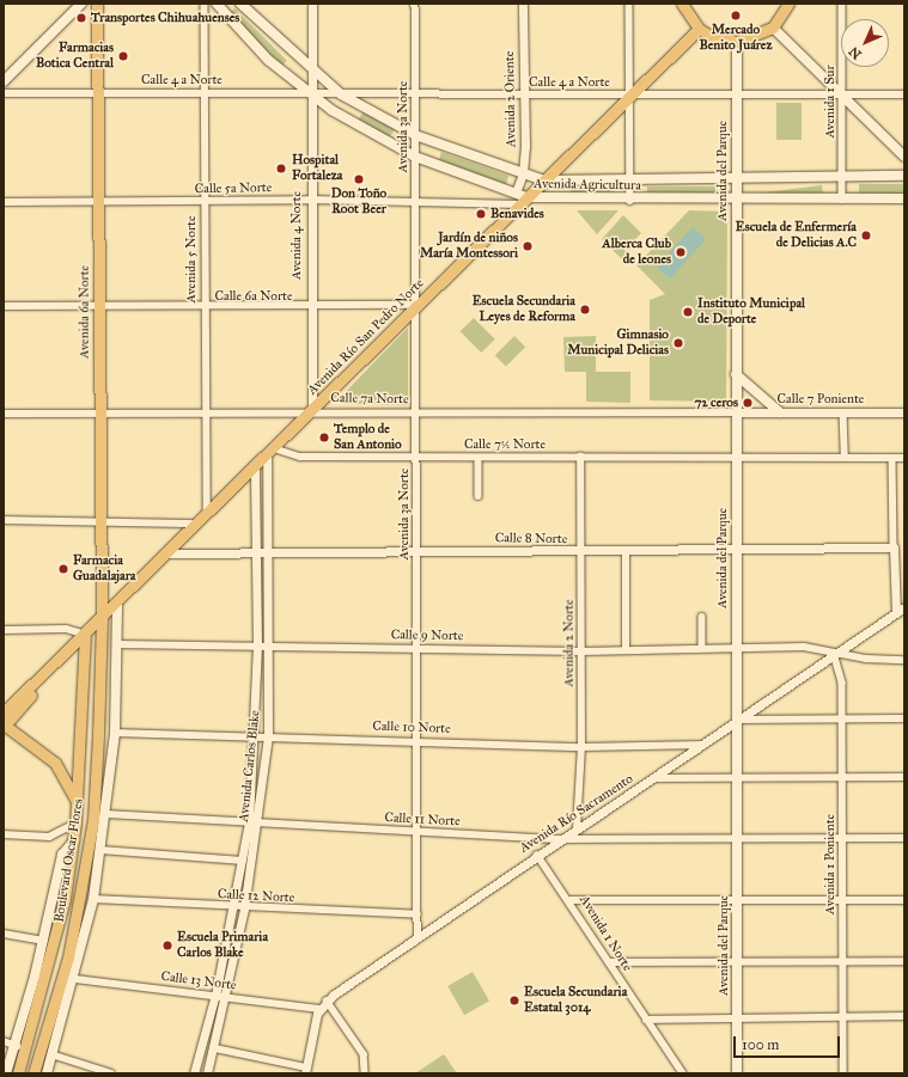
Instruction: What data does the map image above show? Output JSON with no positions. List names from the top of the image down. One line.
{"streets":{"main road":["Avenida del Parque","Avenida Agricultura","Avenida 6a Norte","Avenida Río San Pedro Norte","Boulevard Oscar Flores"],"street":["Calle 4 a Norte","Avenida 2 Oriente","Avenida 1 Sur","Avenida 3a Norte","Calle 5a Norte","Avenida 4 Norte","Avenida 5 Norte","Calle 6a Norte","Calle 7a Norte","Calle 7 Poniente","Calle 7½ Norte","Calle 8 Norte","Calle 9 Norte","Avenida 2 Norte","Calle 10 Norte","Avenida Carlos Blake","Avenida Río Sacramento","Calle 11 Norte","Avenida 1 Poniente","Calle 12 Norte","Avenida 1 Norte","Calle 13 Norte"]},"crossings":[["Calle 4 a Norte","Avenida 2 Oriente"],["Calle 4 a Norte","Avenida 1 Sur"],["Calle 4 a Norte","Avenida 3a Norte"],["Calle 4 a Norte","Avenida del Parque"],["Calle 4 a Norte","Avenida Agricultura"],["Calle 4 a Norte","Avenida 4 Norte"],["Calle 4 a Norte","Avenida 5 Norte"],["Calle 4 a Norte","Avenida 6a Norte"],["Calle 4 a Norte","Avenida Río San Pedro Norte"],["Avenida 2 Oriente","Avenida Agricultura"],["Avenida 1 Sur","Avenida Agricultura"],["Avenida 3a Norte","Avenida Agricultura"],["Avenida 3a Norte","Calle 5a Norte"],["Avenida 3a Norte","Calle 6a Norte"],["Avenida 3a Norte","Avenida Río San Pedro Norte"],["Avenida 3a Norte","Calle 7a Norte"],["Avenida 3a Norte","Calle 7½ Norte"],["Avenida 3a Norte","Calle 8 Norte"],["Avenida 3a Norte","Calle 9 Norte"],["Avenida 3a Norte","Calle 10 Norte"],["Avenida 3a Norte","Avenida Río Sacramento"],["Avenida 3a Norte","Calle 11 Norte"],["Avenida 3a Norte","Calle 12 Norte"],["Avenida del Parque","Avenida Agricultura"],["Avenida del Parque","Calle 7a Norte"],["Avenida del Parque","Calle 7 Poniente"],["Avenida del Parque","Calle 7½ Norte"],["Avenida del Parque","Calle 8 Norte"],["Avenida del Parque","Calle 9 Norte"],["Avenida del Parque","Avenida Río Sacramento"],["Avenida del Parque","Calle 11 Norte"],["Avenida Agricultura","Calle 5a Norte"],["Avenida Agricultura","Avenida 4 Norte"],["Avenida Agricultura","Avenida Río San Pedro Norte"],["Calle 5a Norte","Avenida 4 Norte"],["Calle 5a Norte","Avenida 5 Norte"],["Calle 5a Norte","Avenida 6a Norte"],["Calle 5a Norte","Avenida Río San Pedro Norte"],["Avenida 4 Norte","Calle 6a Norte"],["Avenida 4 Norte","Avenida Río San Pedro Norte"],["Avenida 4 Norte","Calle 7a Norte"],["Avenida 5 Norte","Calle 6a Norte"],["Avenida 5 Norte","Avenida Río San Pedro Norte"],["Avenida 5 Norte","Calle 7a Norte"],["Calle 6a Norte","Avenida 6a Norte"],["Calle 6a Norte","Avenida Río San Pedro Norte"],["Avenida 6a Norte","Avenida Río San Pedro Norte"],["Avenida 6a Norte","Calle 7a Norte"],["Avenida 6a Norte","Boulevard Oscar Flores"],["Avenida Río San Pedro Norte","Calle 7a Norte"],["Avenida Río San Pedro Norte","Calle 7½ Norte"],["Avenida Río San Pedro Norte","Calle 8 Norte"],["Avenida Río San Pedro Norte","Avenida Carlos Blake"],["Avenida Río San Pedro Norte","Boulevard Oscar Flores"],["Calle 7a Norte","Calle 7 Poniente"],["Calle 7½ Norte","Avenida 2 Norte"],["Calle 7½ Norte","Avenida Carlos Blake"],["Calle 8 Norte","Avenida 2 Norte"],["Calle 8 Norte","Avenida Carlos Blake"],["Calle 9 Norte","Avenida 2 Norte"],["Calle 9 Norte","Avenida Carlos Blake"],["Calle 9 Norte","Avenida Río Sacramento"],["Calle 9 Norte","Avenida 1 Poniente"],["Avenida 2 Norte","Calle 10 Norte"],["Avenida 2 Norte","Avenida Río Sacramento"],["Calle 10 Norte","Avenida Carlos Blake"],["Calle 10 Norte","Avenida Río Sacramento"],["Avenida Carlos Blake","Calle 11 Norte"],["Avenida Carlos Blake","Calle 12 Norte"],["Avenida Carlos Blake","Calle 13 Norte"],["Avenida Río Sacramento","Calle 11 Norte"],["Avenida Río Sacramento","Avenida 1 Poniente"],["Avenida Río Sacramento","Avenida 1 Norte"],["Avenida Río Sacramento","Calle 13 Norte"],["Calle 11 Norte","Avenida 1 Poniente"]],"places":["Mercado Benito Juárez","Transportes Chihuahuenses","Farmacias Botica Central","Hospital Fortaleza","Don Toño Root Beer","Benavides","Escuela de Enfermería de Delicias A.C","Jardín de niños María Montessori","Alberca Club de leones","Escuela Secundaria Leyes de Reforma","Instituto Municipal de Deporte","Gimnasio Municipal Delicias","72 ceros","Templo de San Antonio","Farmacia Guadalajara","Escuela Primaria Carlos Blake","Escuela Secundaria Estatal 3014"],"scale_bar":"100 m","north":"bottom left"}
